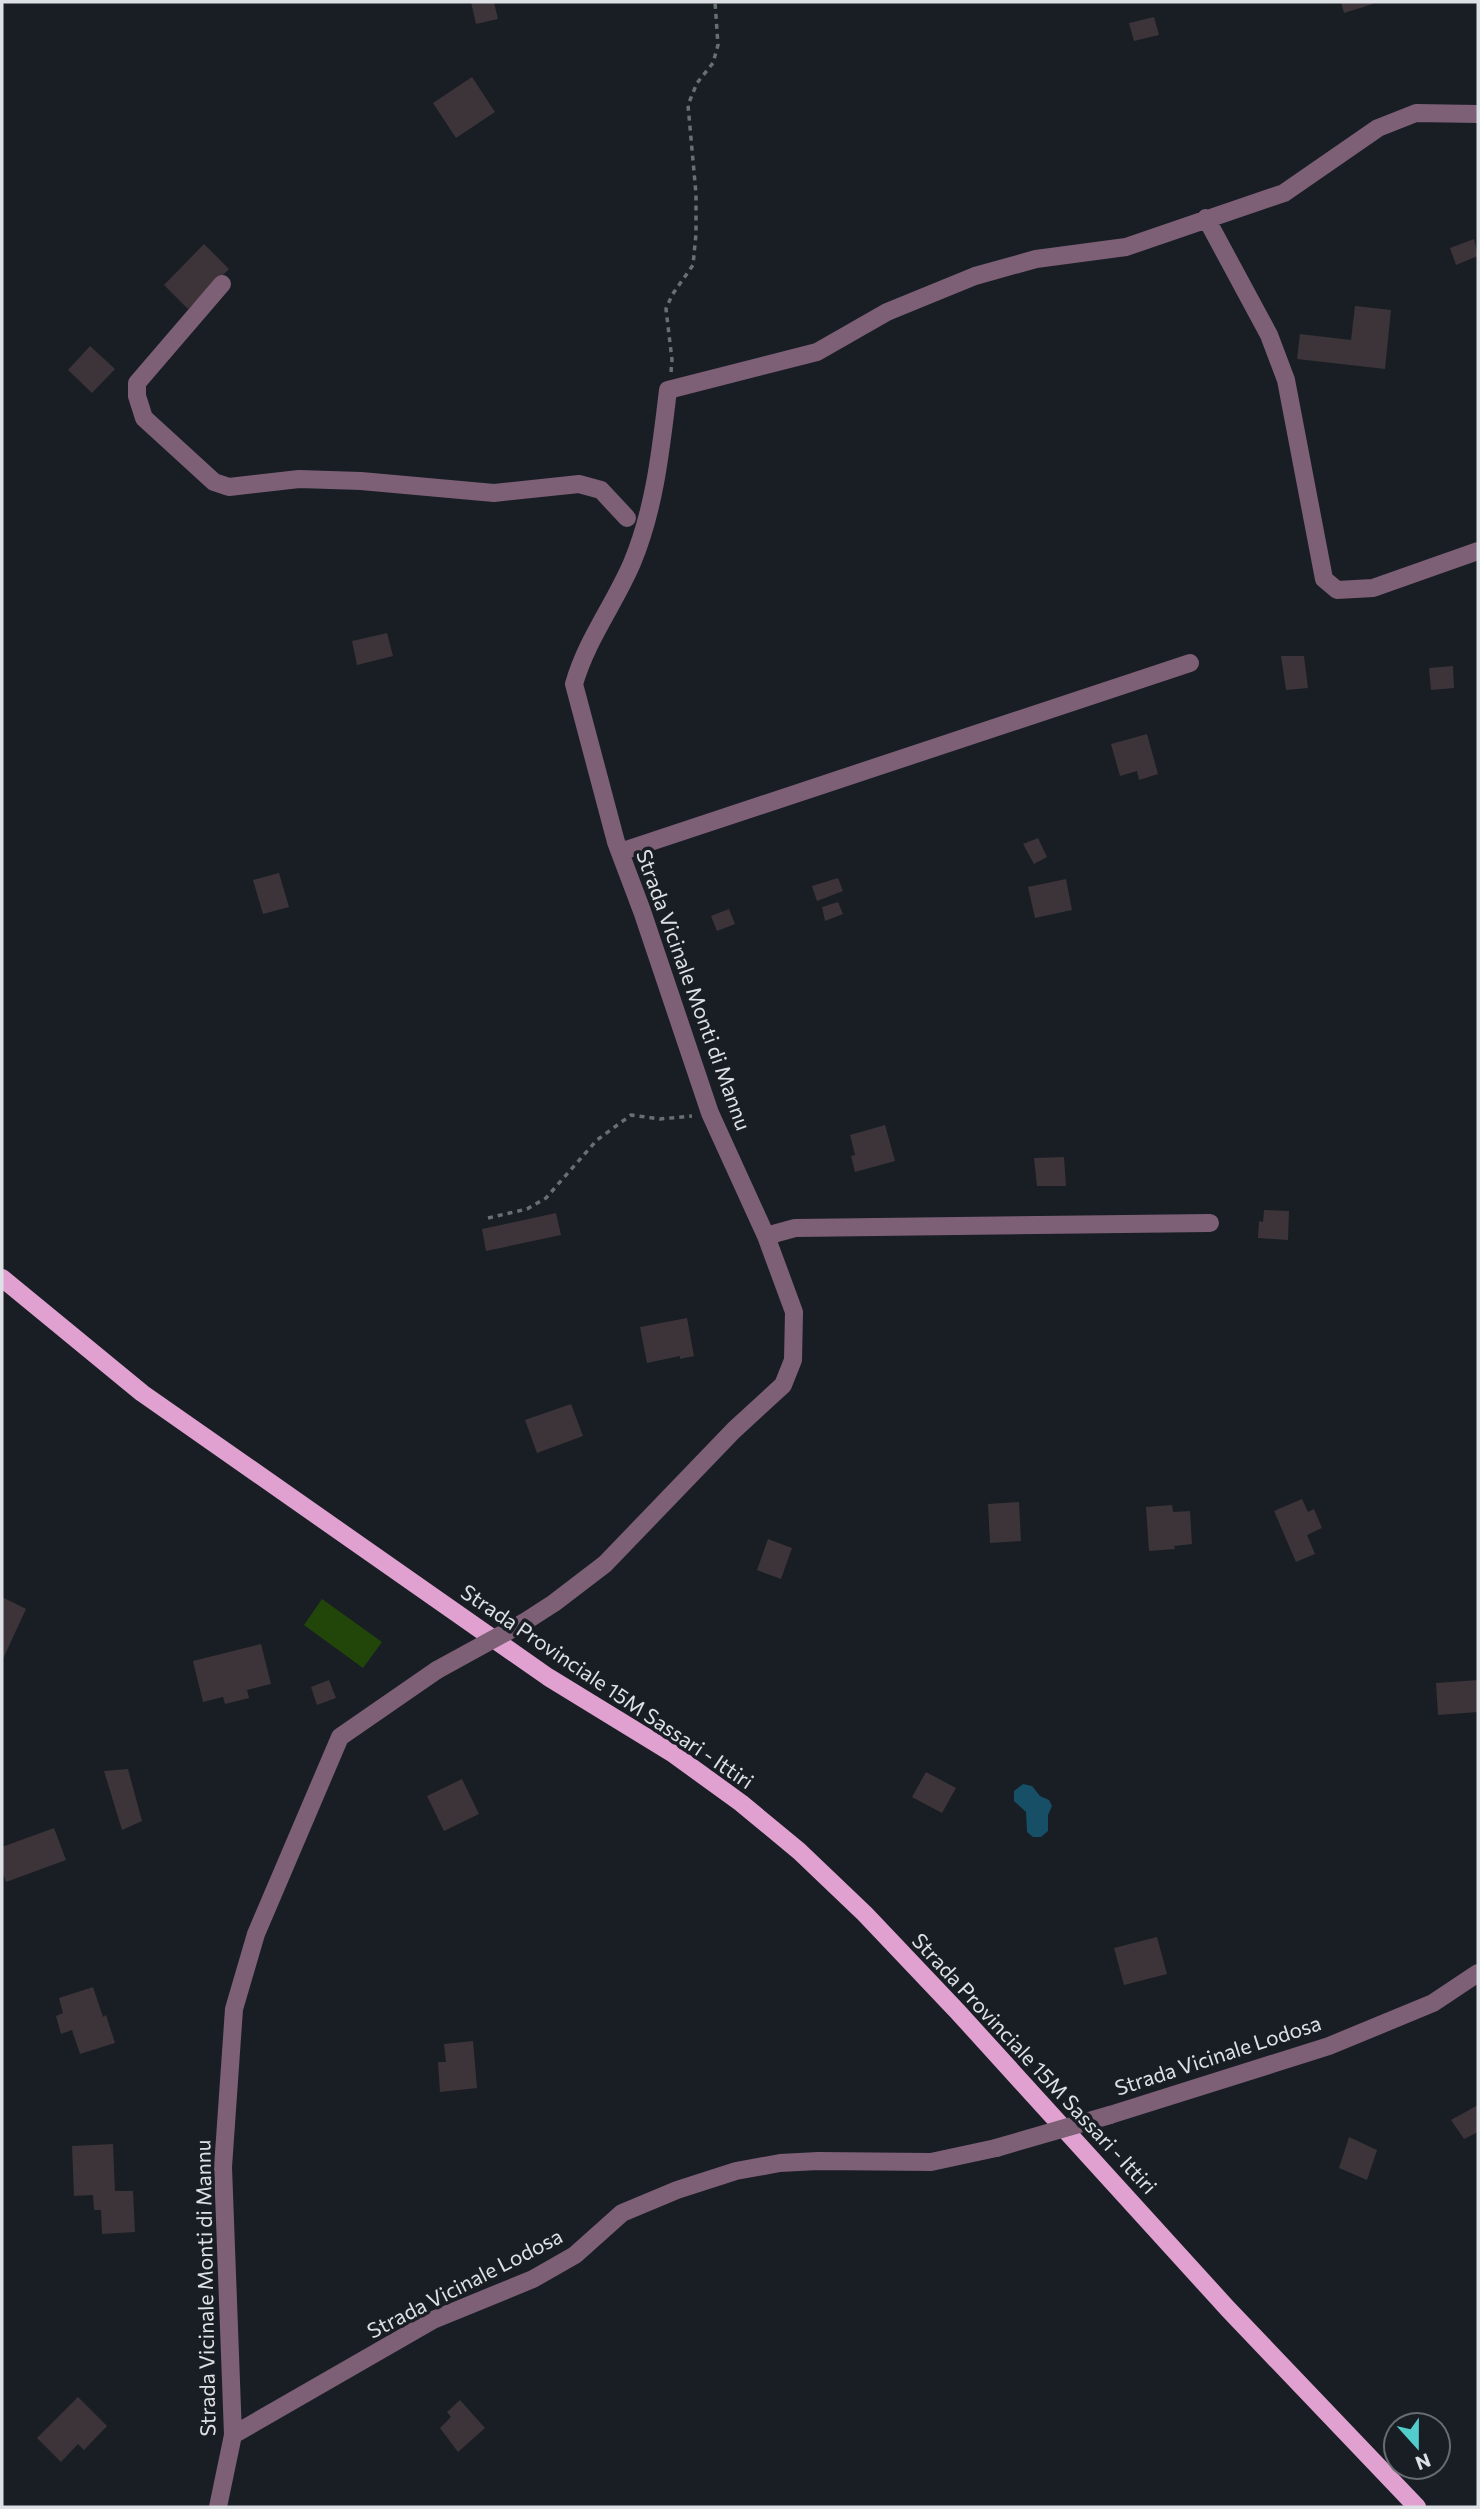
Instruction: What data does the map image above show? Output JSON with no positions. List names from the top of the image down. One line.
{"streets":{"main road":["Strada Provinciale 15M Sassari - Ittiri"],"street":["Strada Vicinale Monti di Mannu","Strada Vicinale Lodosa"]},"crossings":[["Strada Vicinale Monti di Mannu","Strada Vicinale Lodosa"]],"north":"bottom"}
